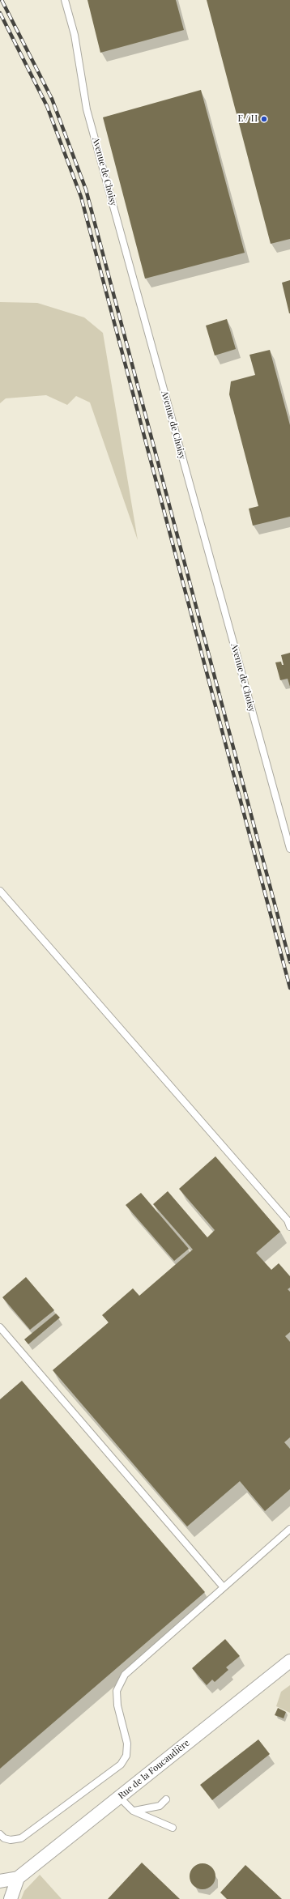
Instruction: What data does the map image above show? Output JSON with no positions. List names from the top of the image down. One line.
{"streets":{"street":["Rue de la Foucaudière"],"lane":["Avenue de Choisy"]},"places":["E / H"]}
